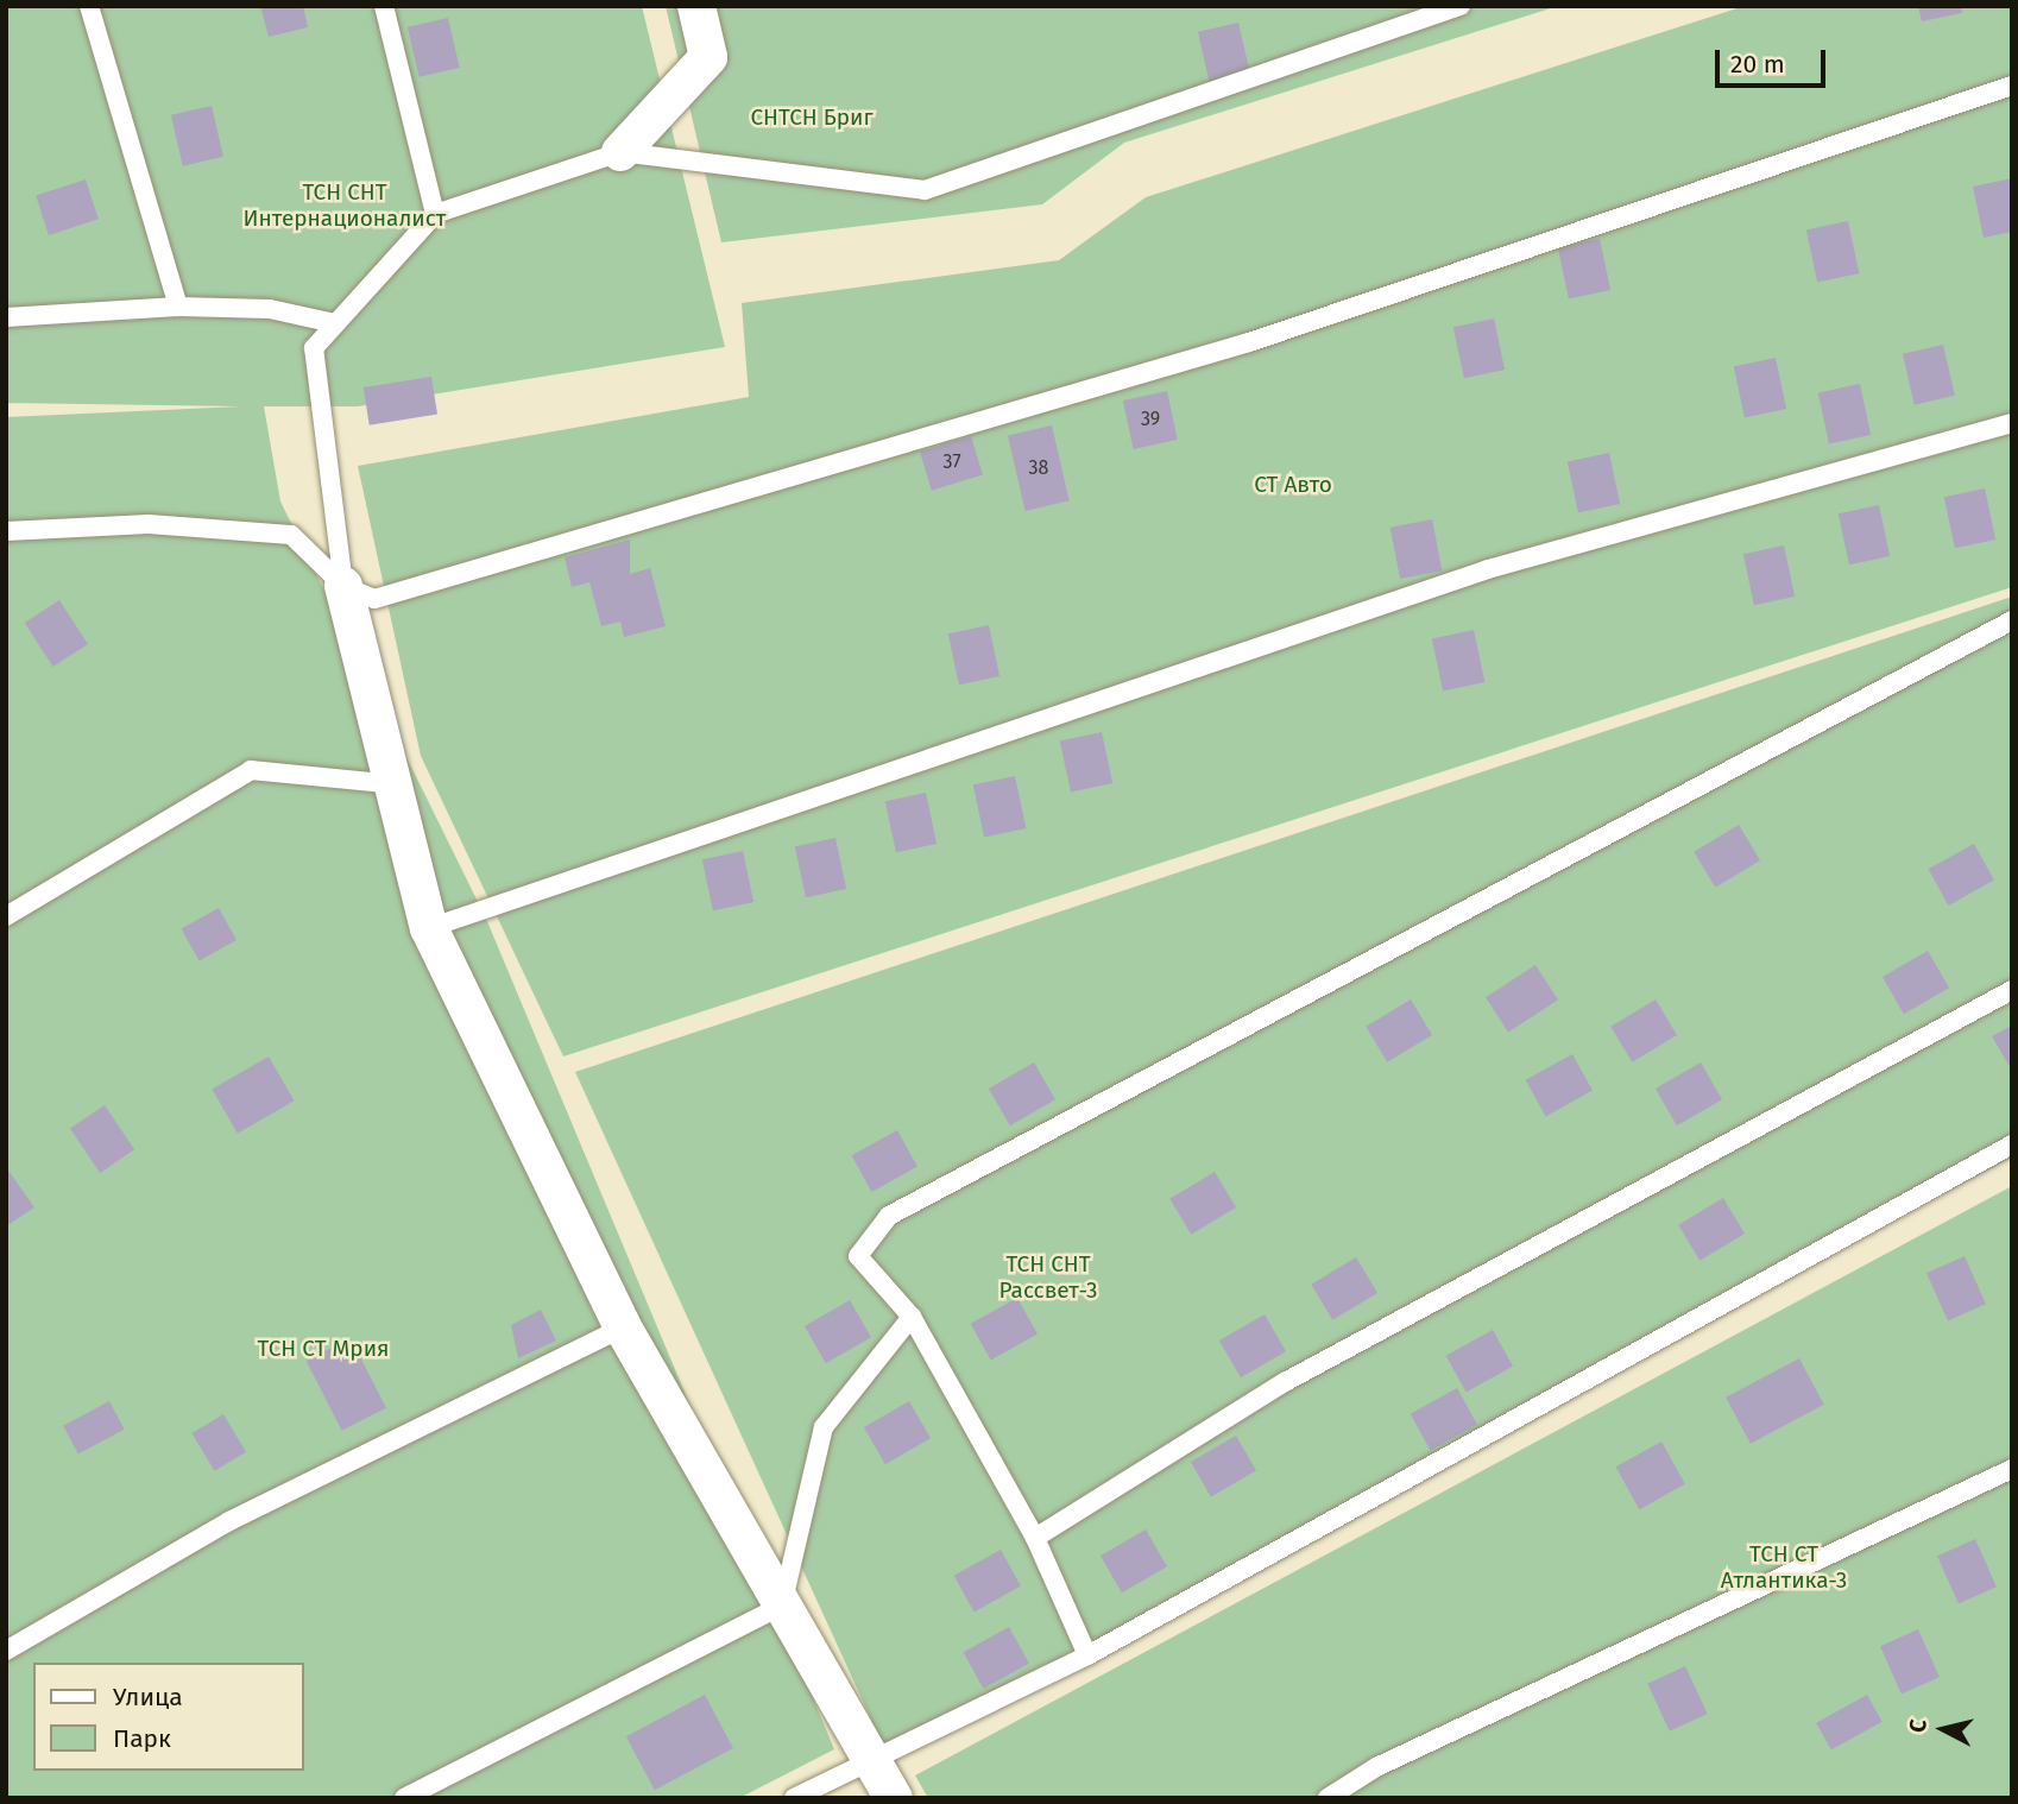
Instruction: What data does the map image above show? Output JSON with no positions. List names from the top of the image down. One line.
{"parks":["СНТСН Бриг","ТСН СНТ Интернационалист","СТ Авто","ТСН СНТ Рассвет-3","ТСН СТ Мрия","ТСН СТ Атлантика-3"],"house_numbers":["39","37","38"],"legend":["Улица","Парк"],"scale_bar":"20 m","north":"left"}
